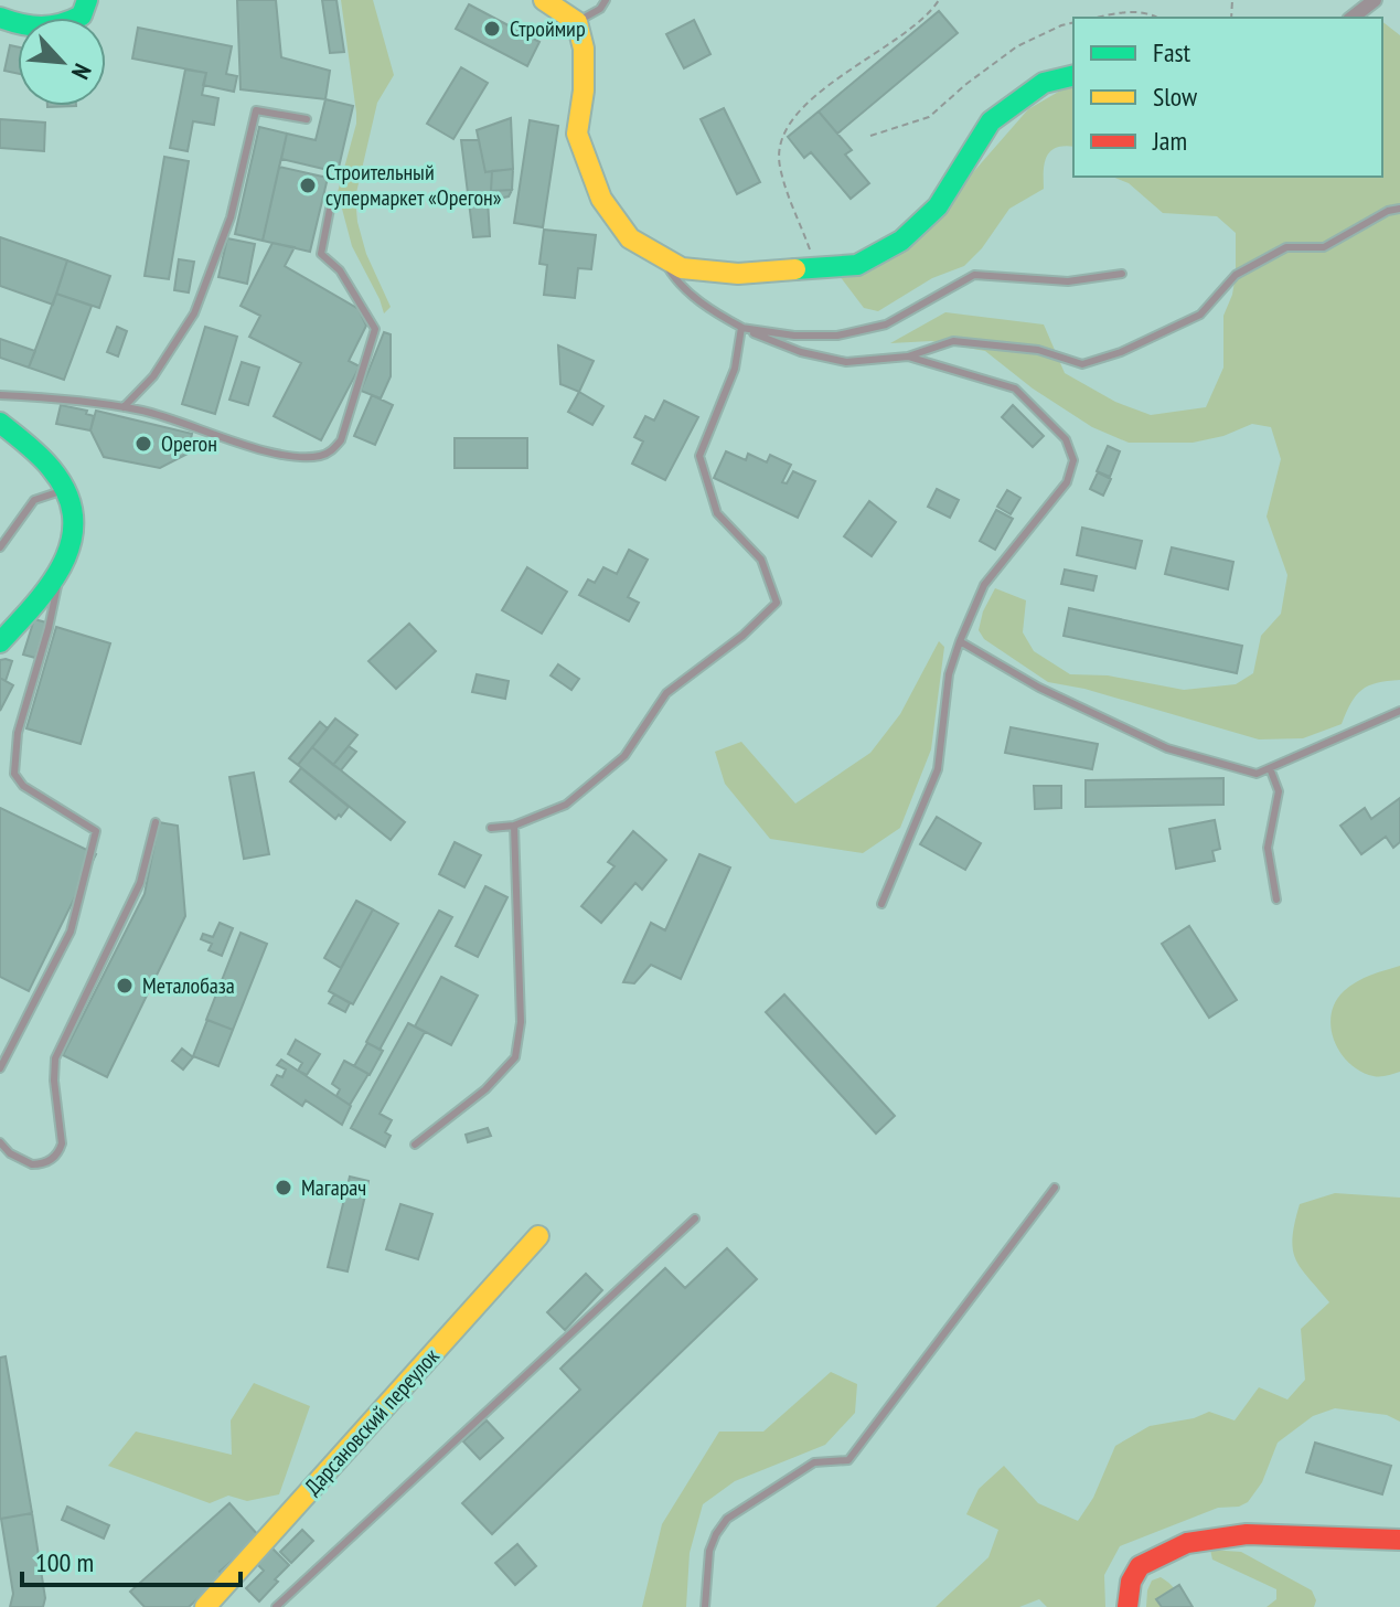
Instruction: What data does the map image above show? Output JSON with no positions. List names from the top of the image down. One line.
{"streets":{"street":["Дарсановский переулок"]},"places":["Строймир","Строительный супермаркет «Орегон»","Орегон","Металобаза","Магарач"],"legend":["Fast","Slow","Jam"],"scale_bar":"100 m","north":"bottom right"}
